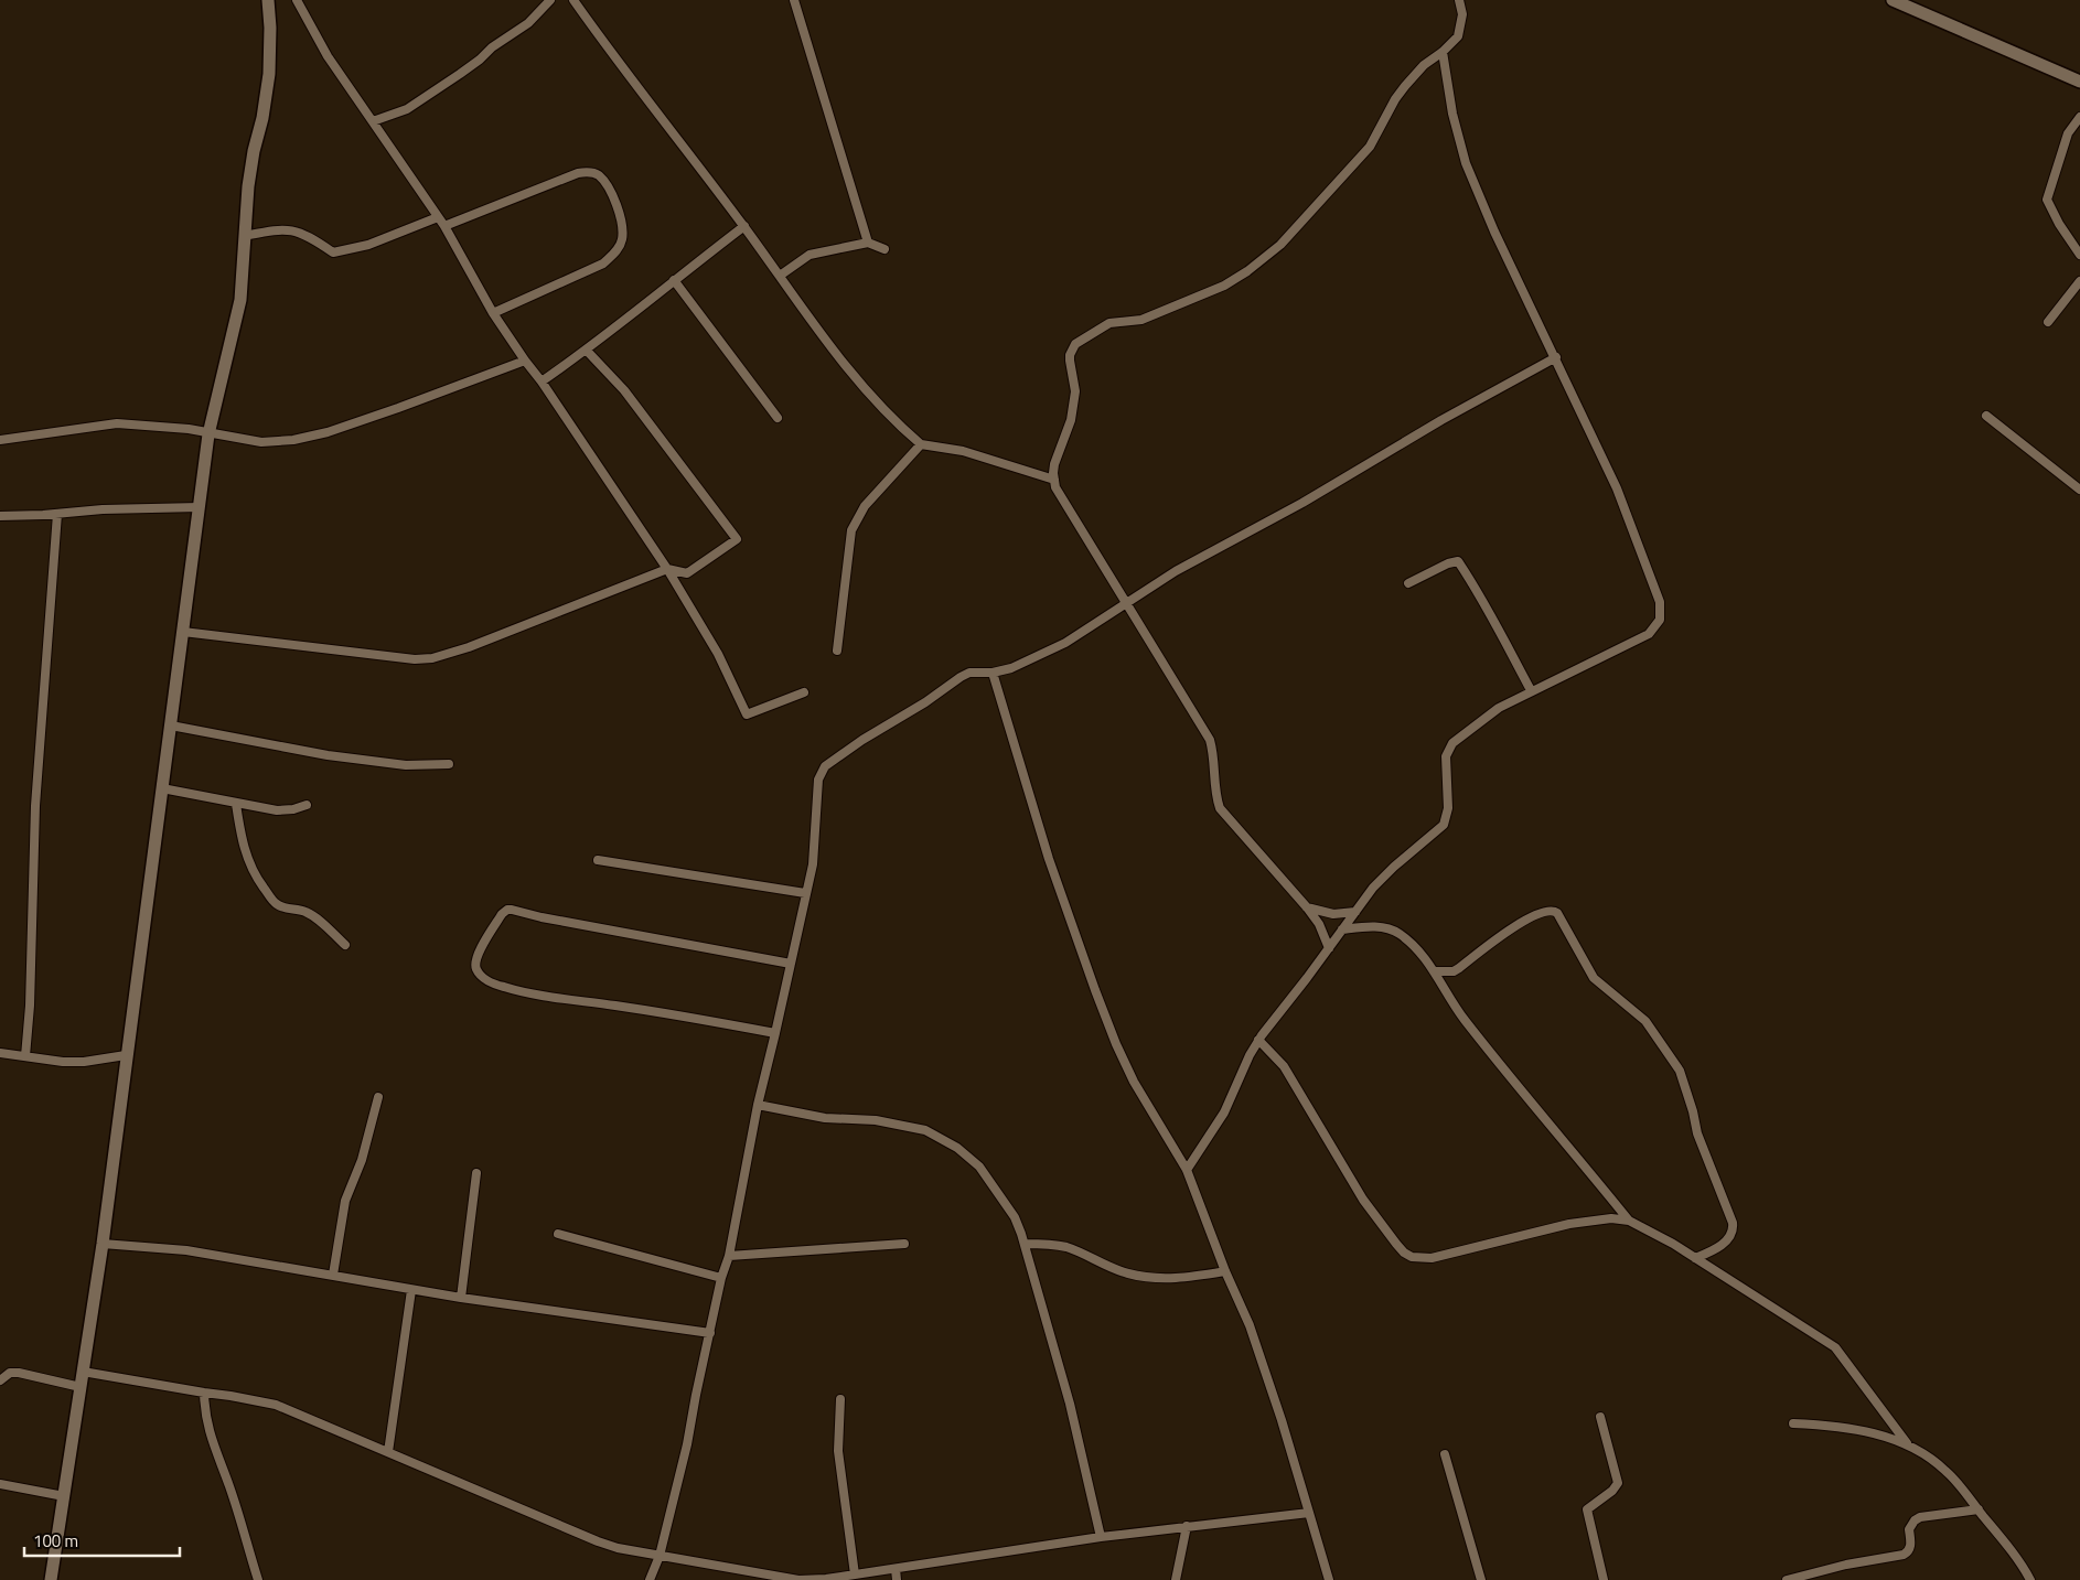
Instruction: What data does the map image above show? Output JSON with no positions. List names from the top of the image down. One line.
{"scale_bar":"100 m"}
